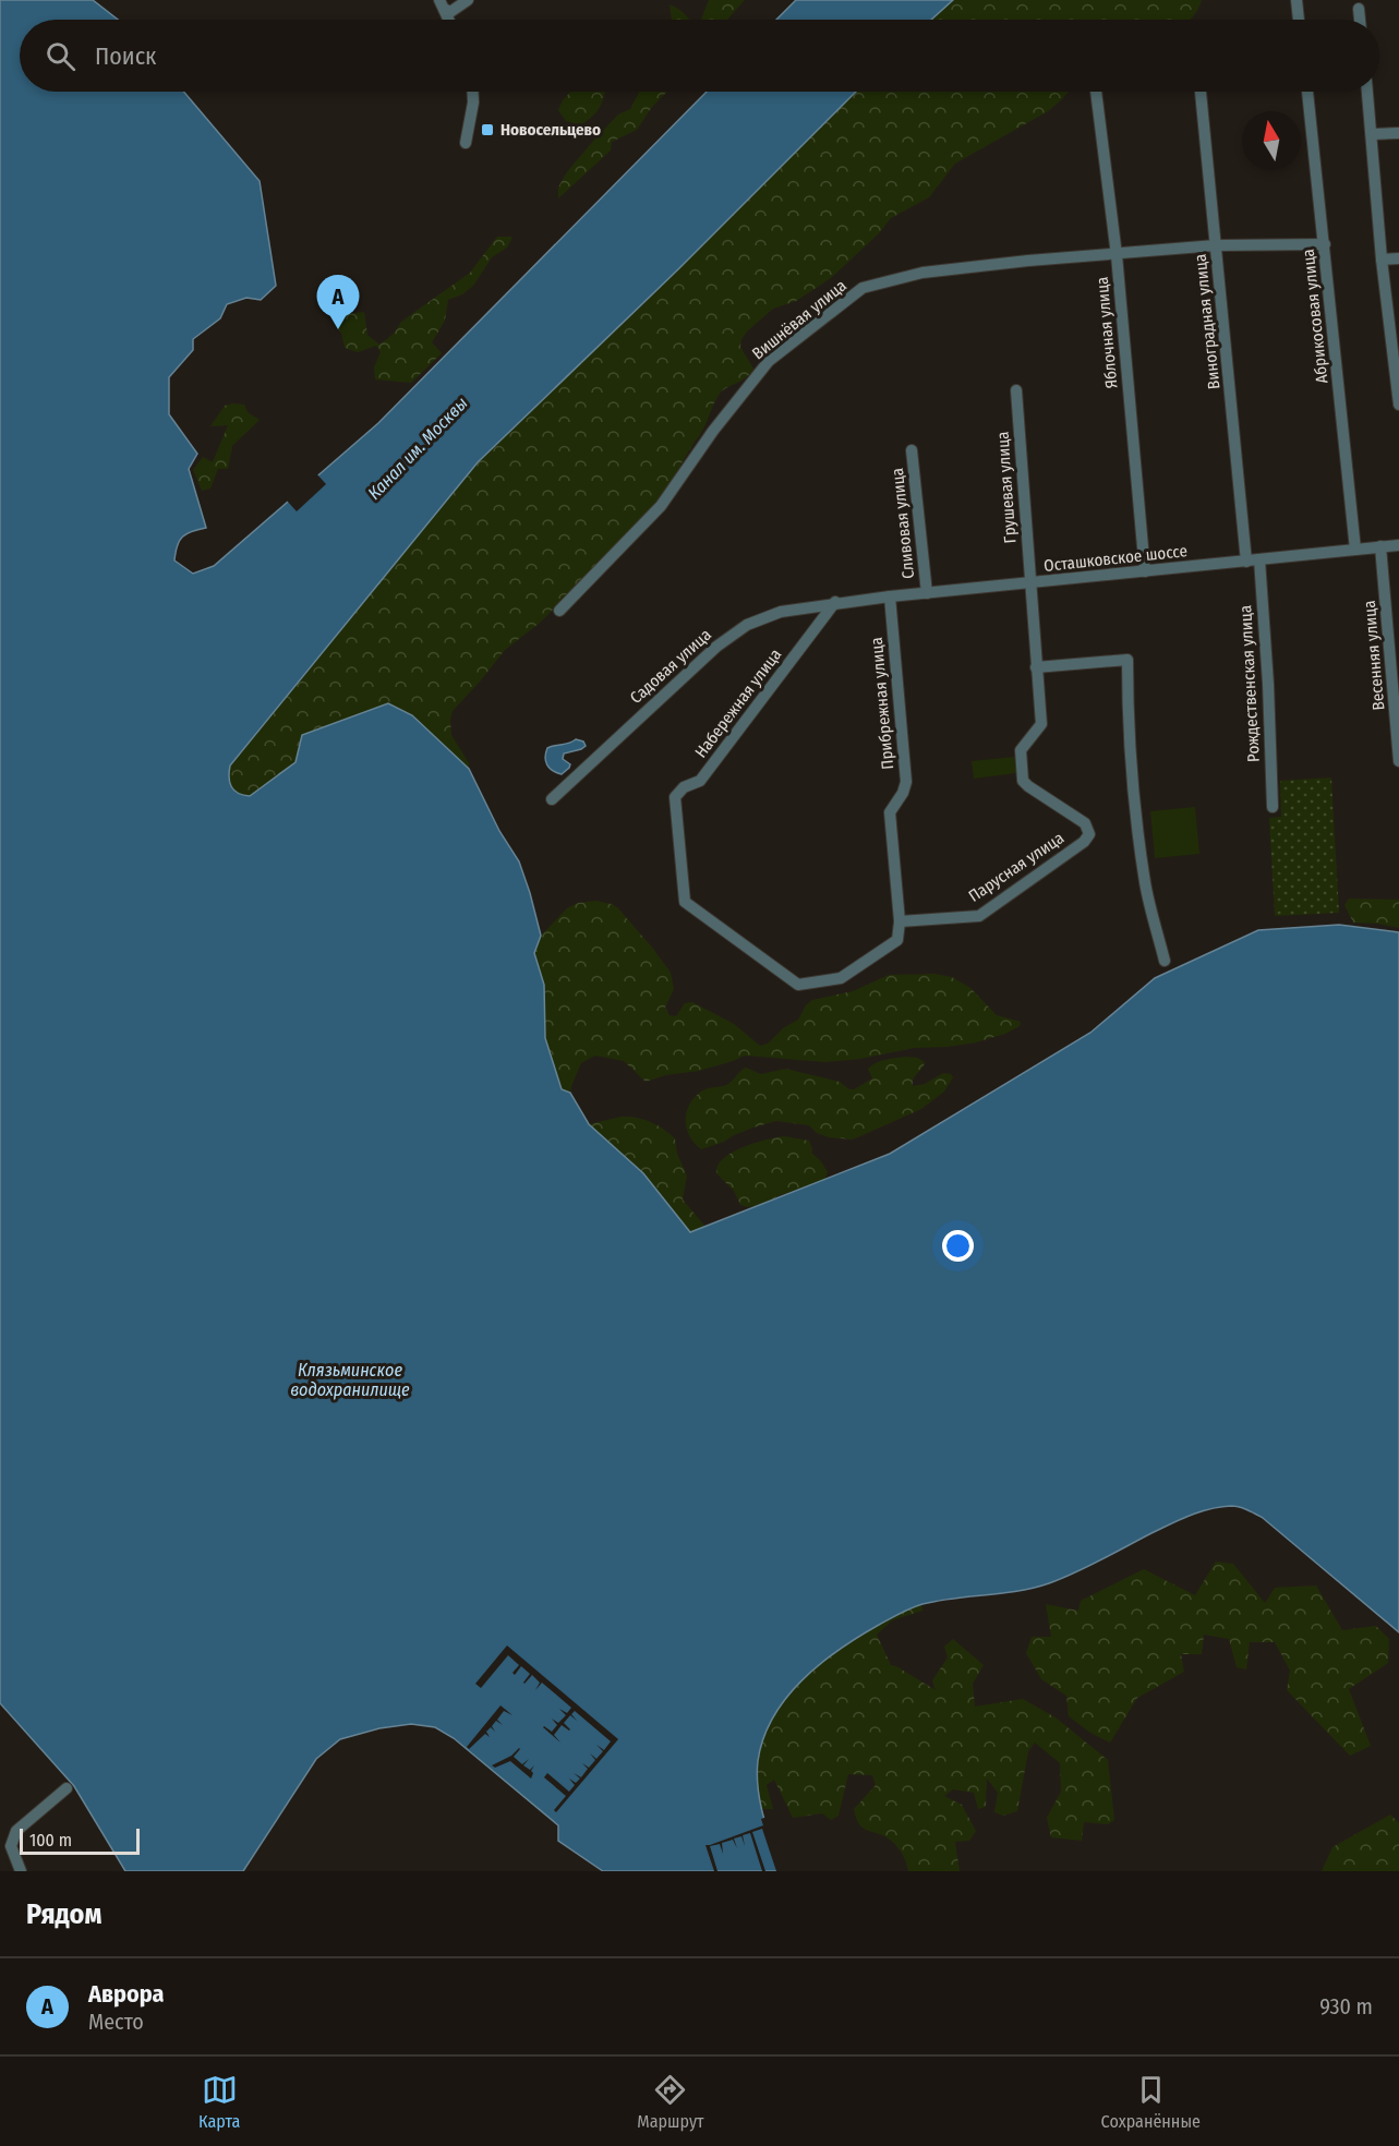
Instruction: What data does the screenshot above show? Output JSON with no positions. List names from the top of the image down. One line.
{"streets":{"street":["Абрикосовая улица","Вишнёвая улица","Виноградная улица","Яблочная улица","Грушевая улица","Сливовая улица","Осташковское шоссе","Весенняя улица","Садовая улица","Рождественская улица","Набережная улица","Прибрежная улица","Парусная улица"]},"crossings":[["Абрикосовая улица","Вишнёвая улица"],["Абрикосовая улица","Осташковское шоссе"],["Вишнёвая улица","Виноградная улица"],["Вишнёвая улица","Яблочная улица"],["Виноградная улица","Осташковское шоссе"],["Яблочная улица","Осташковское шоссе"],["Грушевая улица","Осташковское шоссе"],["Грушевая улица","Парусная улица"],["Сливовая улица","Осташковское шоссе"],["Осташковское шоссе","Весенняя улица"],["Осташковское шоссе","Садовая улица"],["Осташковское шоссе","Рождественская улица"],["Осташковское шоссе","Набережная улица"],["Осташковское шоссе","Прибрежная улица"],["Осташковское шоссе","Парусная улица"],["Садовая улица","Набережная улица"],["Набережная улица","Прибрежная улица"],["Набережная улица","Парусная улица"],["Прибрежная улица","Парусная улица"]],"water":["Канал им. Москвы","Клязьминское водохранилище"],"places":{"transit":["Новосельцево"]},"scale_bar":"100 m","north":"top","page":{"search":"Поиск","pins":"A","scale":"100 m","heading":"Рядом","list":[{"mark":"A","name":"Аврора","note":"Место","value":"930 m"}],"nav":["Карта","Маршрут","Сохранённые"]}}
